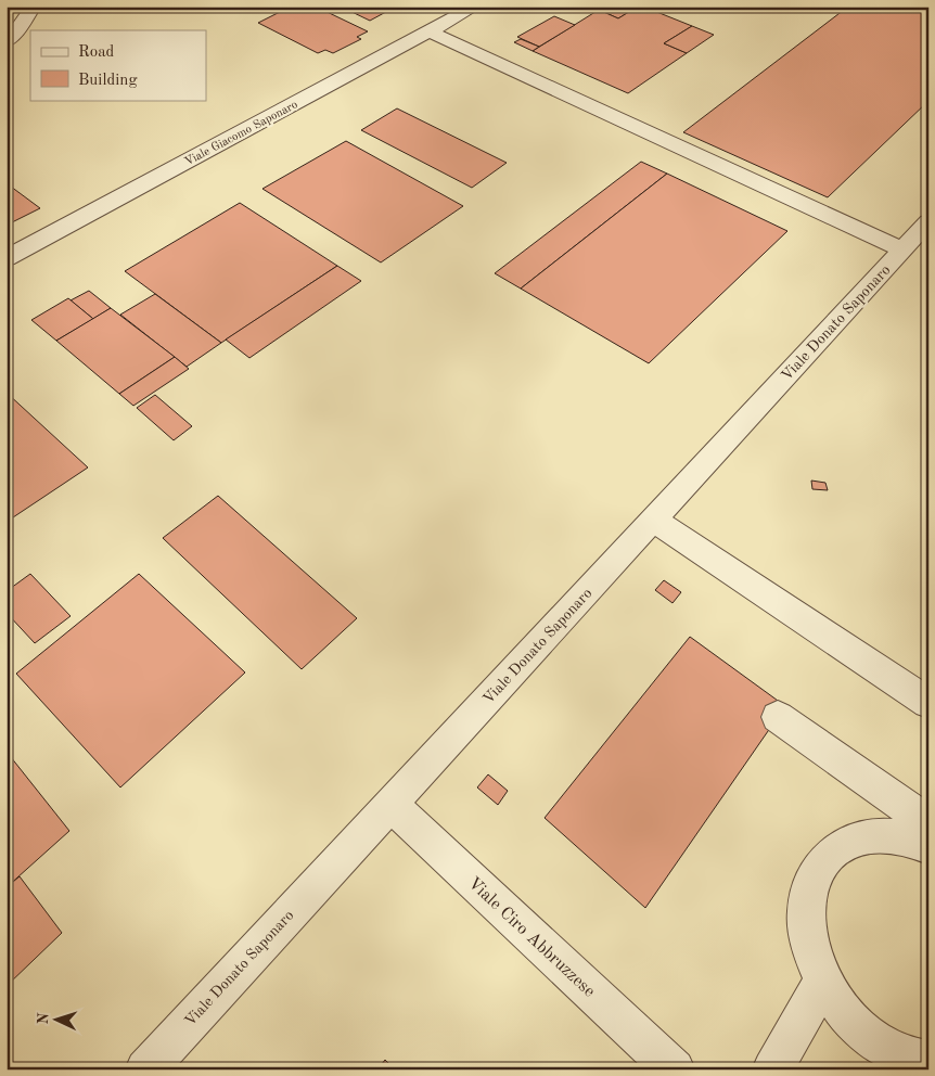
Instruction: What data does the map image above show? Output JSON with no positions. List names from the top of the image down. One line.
{"streets":{"street":["Viale Giacomo Saponaro","Viale Donato Saponaro","Viale Ciro Abbruzzese"]},"crossings":[["Viale Donato Saponaro","Viale Ciro Abbruzzese"]],"legend":["Road","Building"],"north":"left"}
